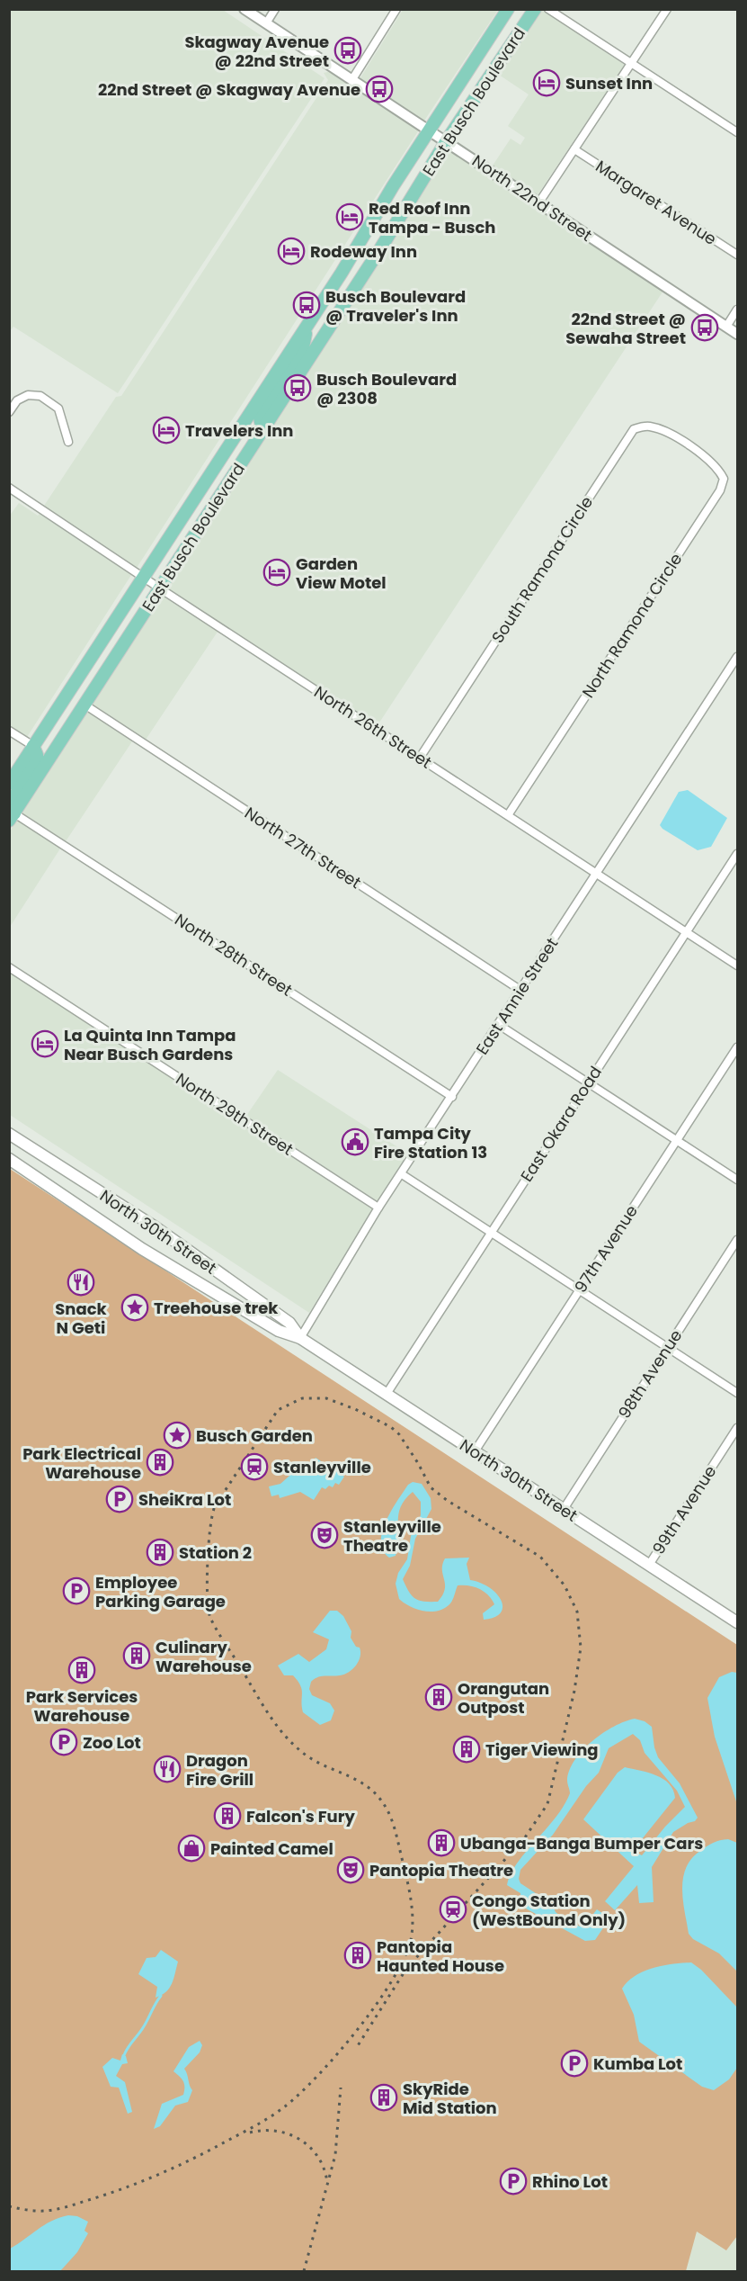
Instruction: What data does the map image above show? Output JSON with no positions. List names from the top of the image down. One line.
{"streets":{"main road":["East Busch Boulevard","North 30th Street"],"street":["North 22nd Street","Margaret Avenue","South Ramona Circle","North Ramona Circle","North 26th Street","North 27th Street","North 28th Street","East Annie Street","North 29th Street","East Okara Road","97th Avenue","98th Avenue","99th Avenue"]},"crossings":[["East Busch Boulevard","North 22nd Street"],["East Busch Boulevard","North 26th Street"],["East Busch Boulevard","North 27th Street"],["East Busch Boulevard","North 28th Street"],["South Ramona Circle","North Ramona Circle"],["South Ramona Circle","North 26th Street"],["North Ramona Circle","North 26th Street"],["North 26th Street","East Annie Street"],["North 26th Street","East Okara Road"],["North 27th Street","East Annie Street"],["North 28th Street","East Annie Street"],["East Annie Street","North 29th Street"],["East Annie Street","North 30th Street"],["East Okara Road","North 30th Street"],["North 30th Street","97th Avenue"],["North 30th Street","98th Avenue"],["North 30th Street","99th Avenue"]],"places":{"bus stop":["Skagway Avenue @ 22nd Street","22nd Street @ Skagway Avenue","Busch Boulevard @ Traveler's Inn","22nd Street @ Sewaha Street","Busch Boulevard @ 2308"],"hotel":["Sunset Inn","Red Roof Inn Tampa - Busch","Rodeway Inn","Travelers Inn","Garden View Motel","La Quinta Inn Tampa Near Busch Gardens"],"public building":["Tampa City Fire Station 13"],"restaurant":["Snack N Geti","Dragon Fire Grill"],"place":["Treehouse trek","Busch Garden"],"building":["Park Electrical Warehouse","Station 2","Culinary Warehouse","Park Services Warehouse","Orangutan Outpost","Tiger Viewing","Falcon's Fury","Ubanga-Banga Bumper Cars","Pantopia Haunted House","SkyRide Mid Station"],"station":["Stanleyville","Congo Station (WestBound Only)"],"parking":["SheiKra Lot","Employee Parking Garage","Zoo Lot","Kumba Lot","Rhino Lot"],"theatre":["Stanleyville Theatre","Pantopia Theatre"],"shop":["Painted Camel"]}}
